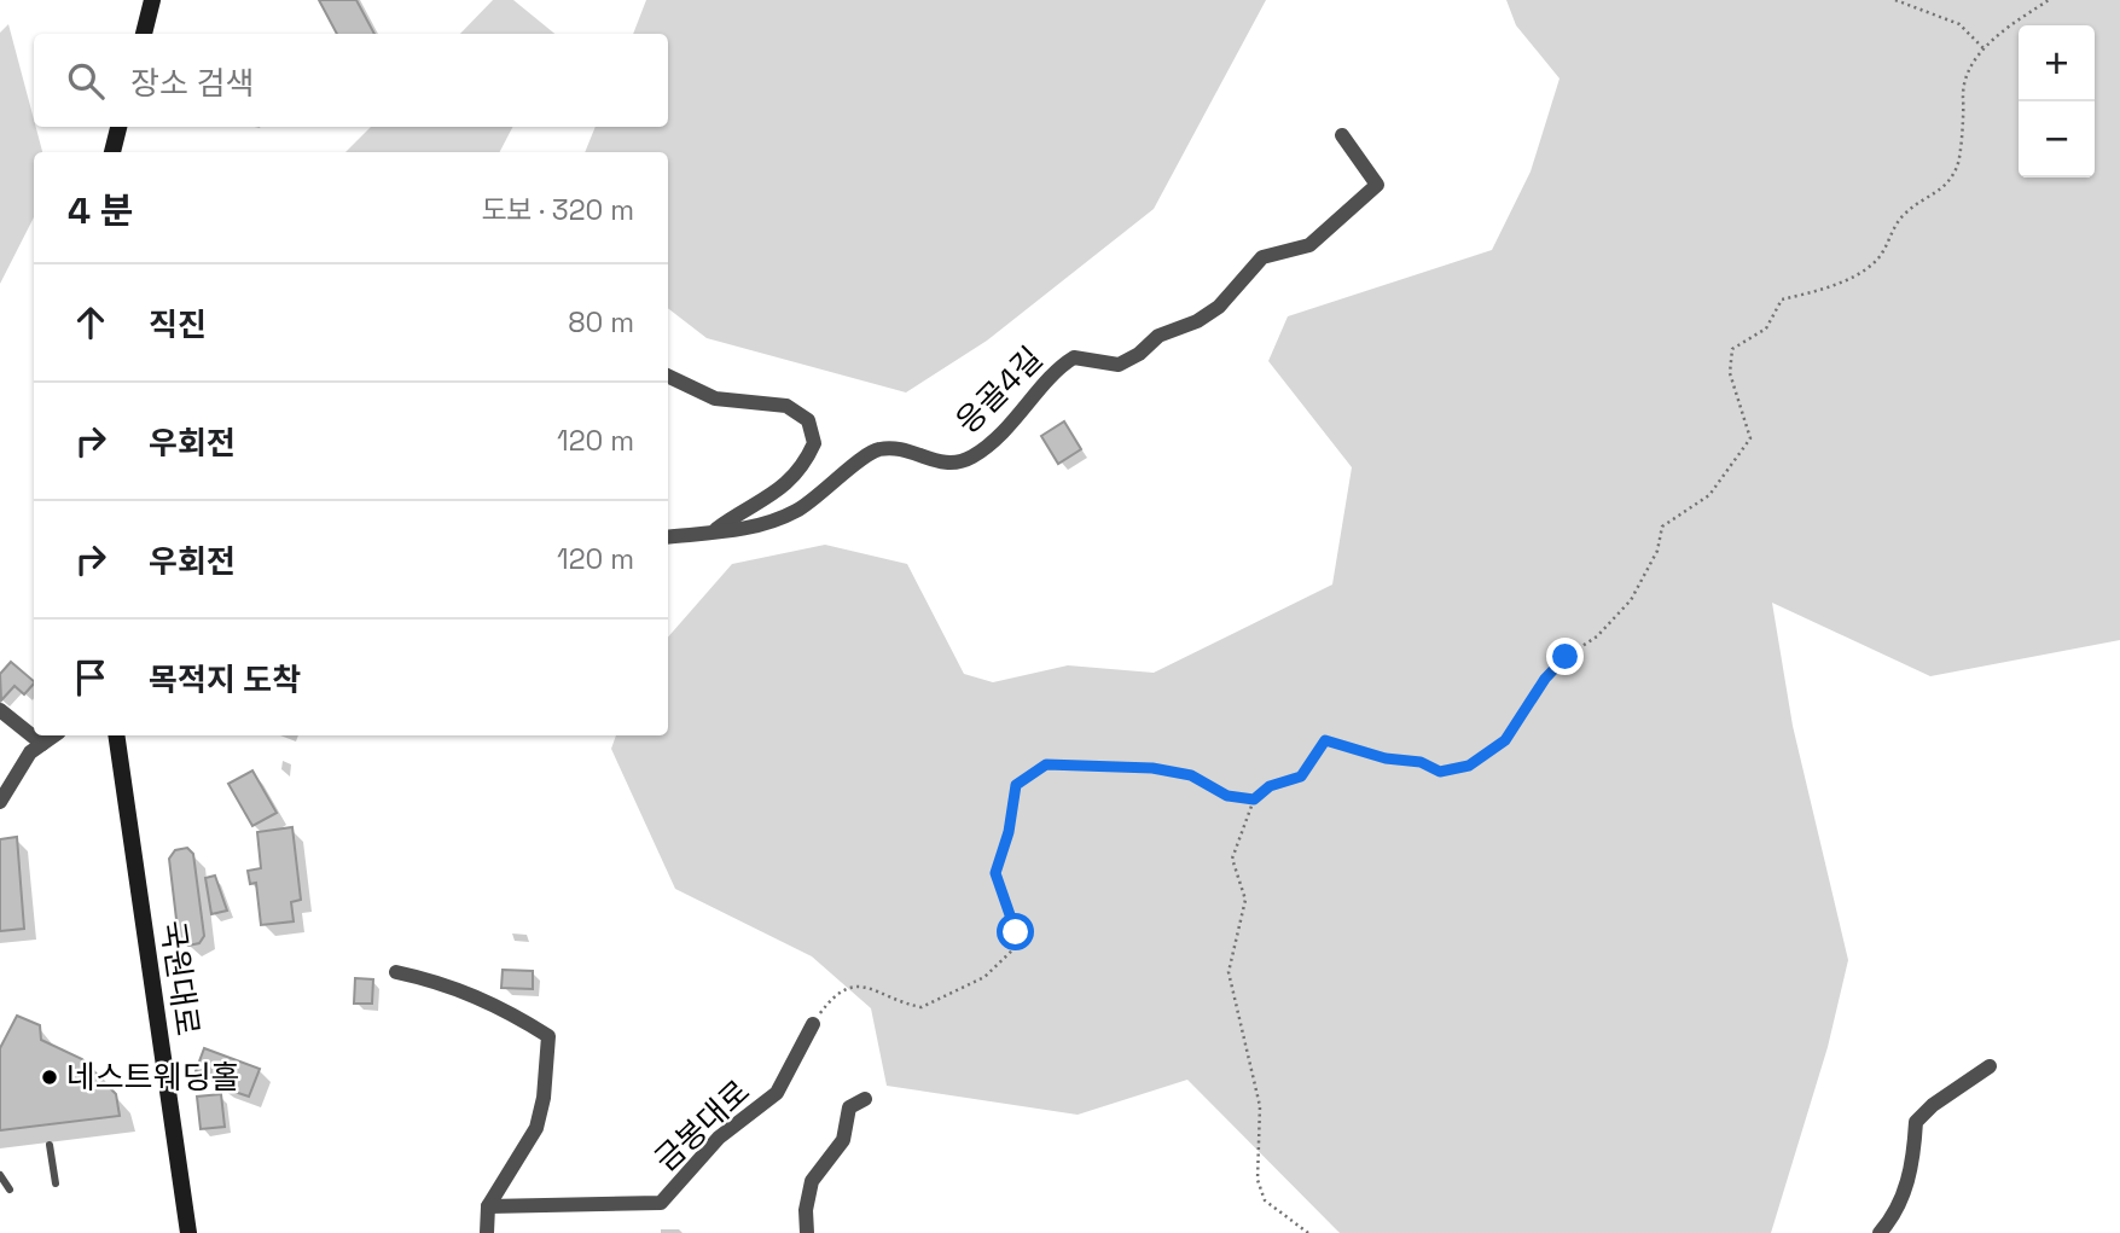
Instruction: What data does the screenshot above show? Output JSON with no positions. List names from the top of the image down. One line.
{"streets":{"street":["응골4길","국원대로","금봉대로"]},"places":["네스트웨딩홀"],"page":{"map_buttons":["+","−"],"search":"장소 검색","heading":["4 분","도보 · 320 m"],"list":[["직진","80 m"],["우회전","120 m"],["우회전","120 m"],"목적지 도착"]}}
